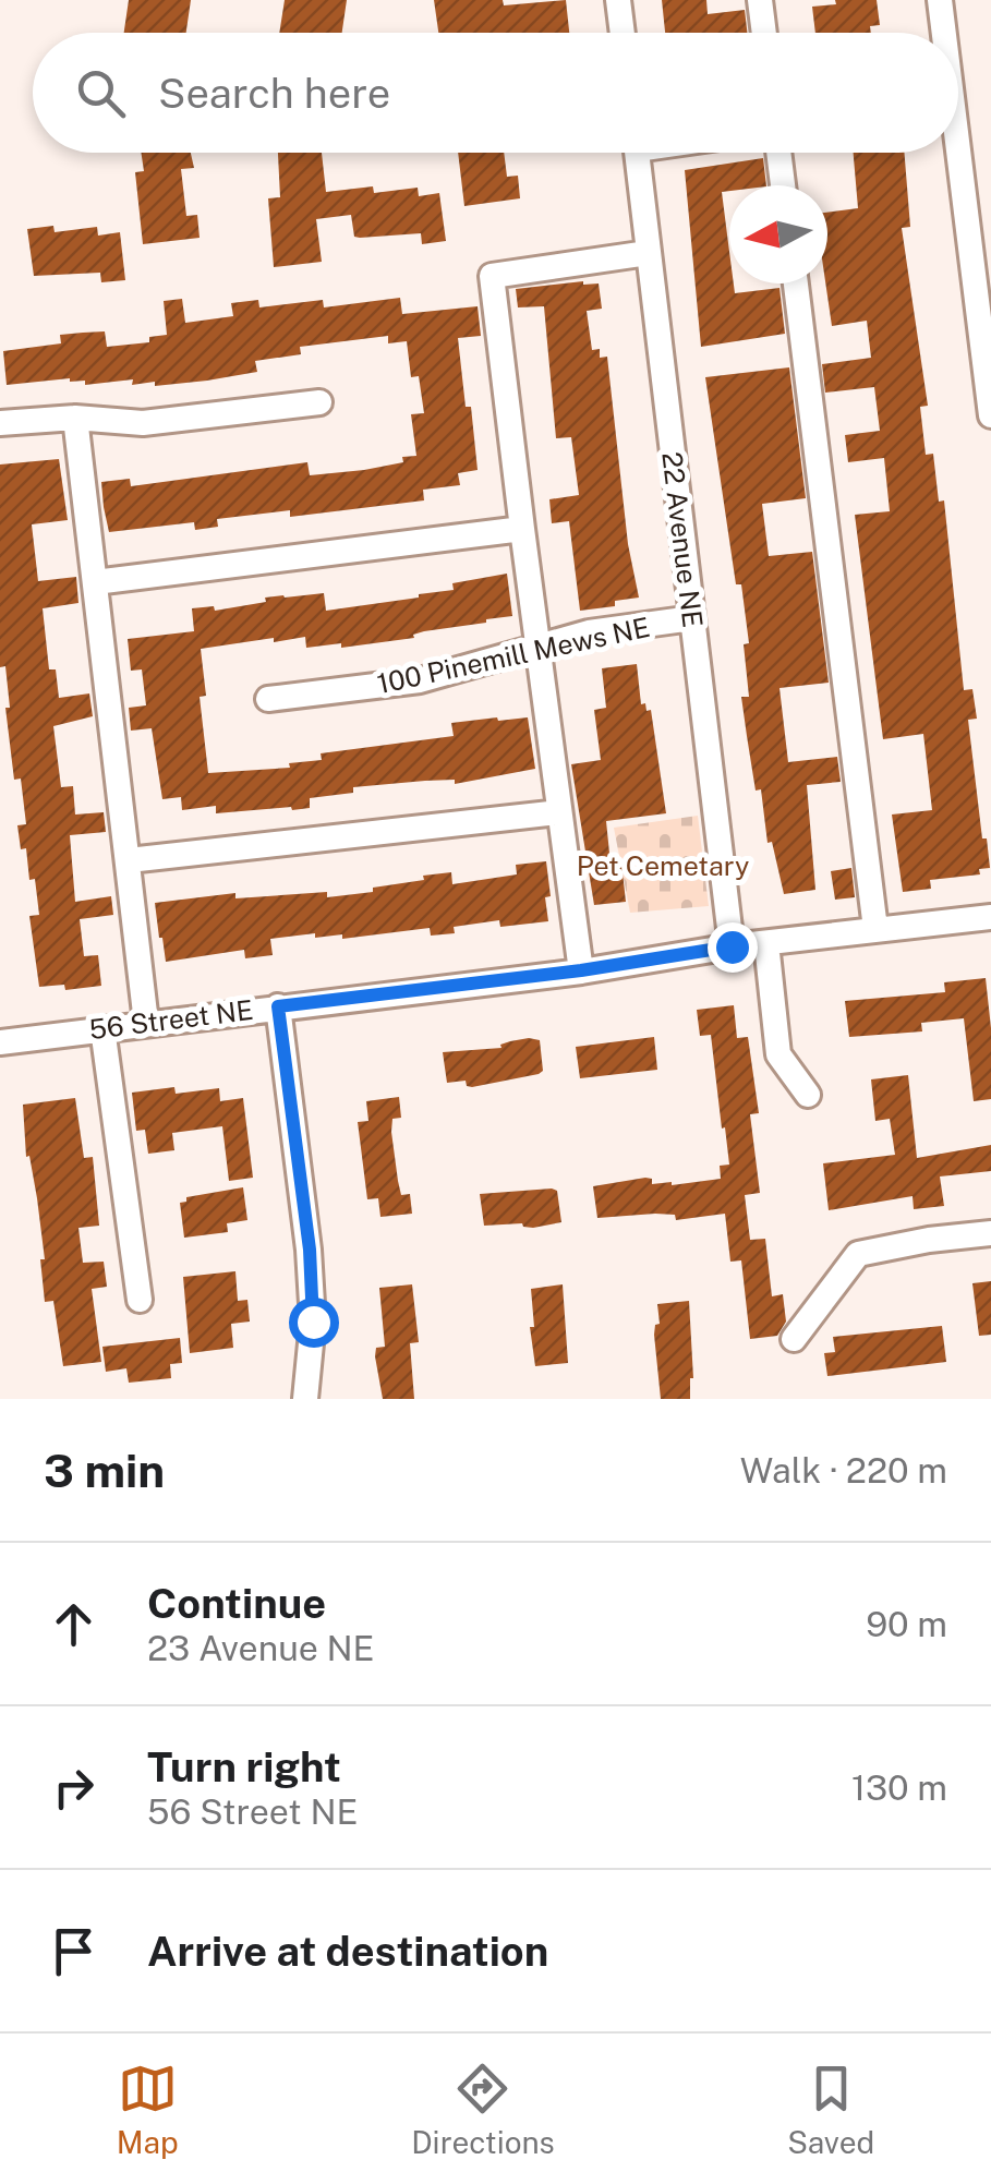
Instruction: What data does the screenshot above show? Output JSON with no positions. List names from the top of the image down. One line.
{"streets":{"street":["22 Avenue NE","100 Pinemill Mews NE","56 Street NE"]},"crossings":[["22 Avenue NE","100 Pinemill Mews NE"],["22 Avenue NE","56 Street NE"]],"parks":["Pet Cemetary"],"north":"left","page":{"search":"Search here","heading":["3 min","Walk · 220 m"],"list":[["Continue","23 Avenue NE","90 m"],["Turn right","56 Street NE","130 m"],"Arrive at destination"],"nav":["Map","Directions","Saved"]}}
